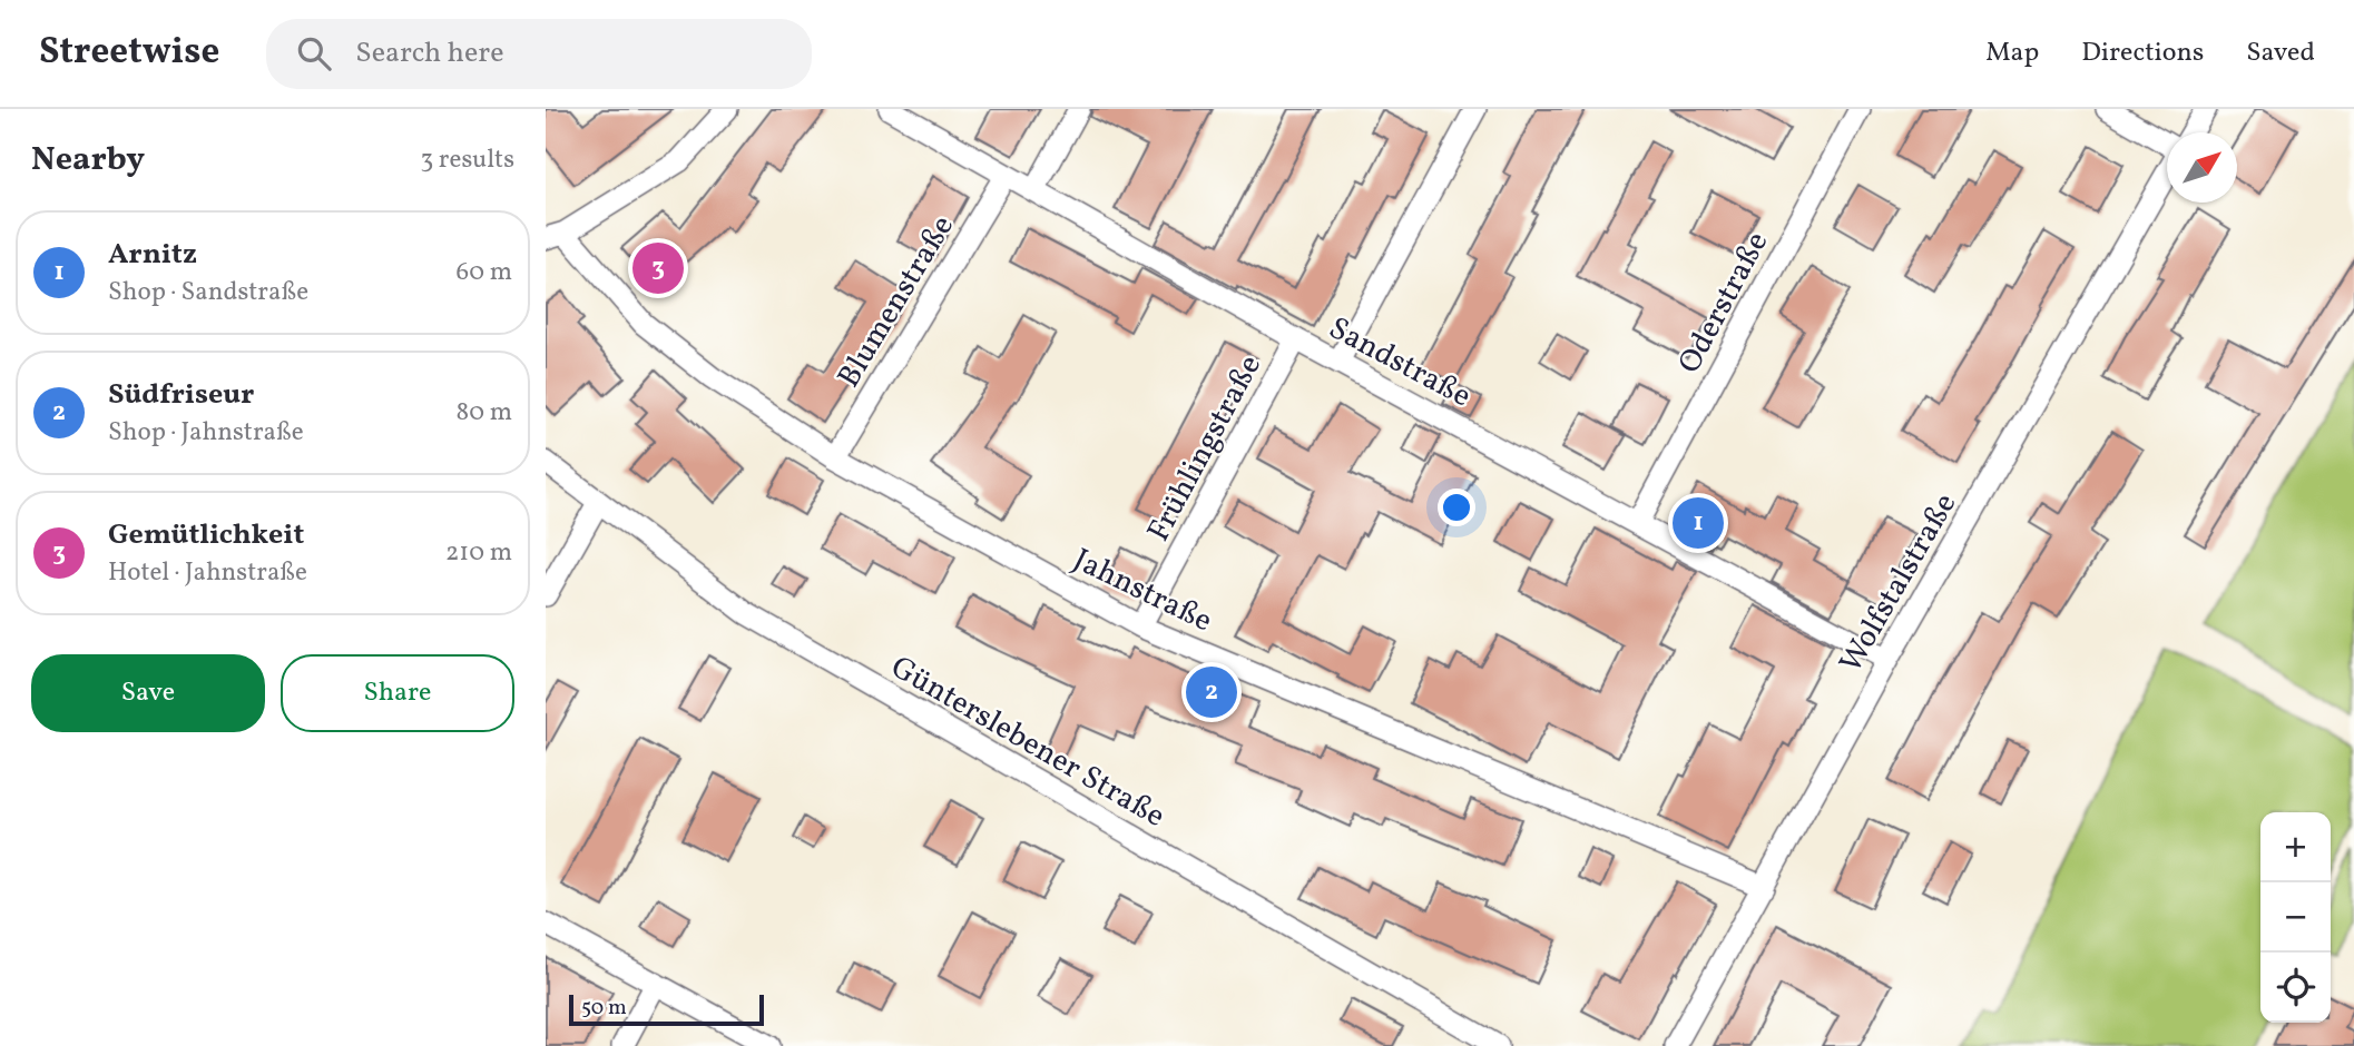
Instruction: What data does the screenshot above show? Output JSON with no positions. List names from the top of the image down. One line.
{"streets":{"street":["Blumenstraße","Oderstraße","Sandstraße","Frühlingstraße","Wolfstalstraße","Jahnstraße","Günterslebener Straße"]},"crossings":[["Blumenstraße","Sandstraße"],["Blumenstraße","Jahnstraße"],["Oderstraße","Sandstraße"],["Sandstraße","Frühlingstraße"],["Sandstraße","Wolfstalstraße"],["Frühlingstraße","Jahnstraße"],["Wolfstalstraße","Jahnstraße"]],"scale_bar":"50 m","north":"top right","page":{"header":"Streetwise","search":"Search here","nav":["Map","Directions","Saved"],"heading":["Nearby","3 results"],"list":[{"mark":"1","name":"Arnitz","note":"Shop · Sandstraße","value":"60 m"},{"mark":"2","name":"Südfriseur","note":"Shop · Jahnstraße","value":"80 m"},{"mark":"3","name":"Gemütlichkeit","note":"Hotel · Jahnstraße","value":"210 m"}],"pins":["3","1","2"],"buttons":["Save","Share"],"map_buttons":["+","−"],"scale":"50 m"}}
